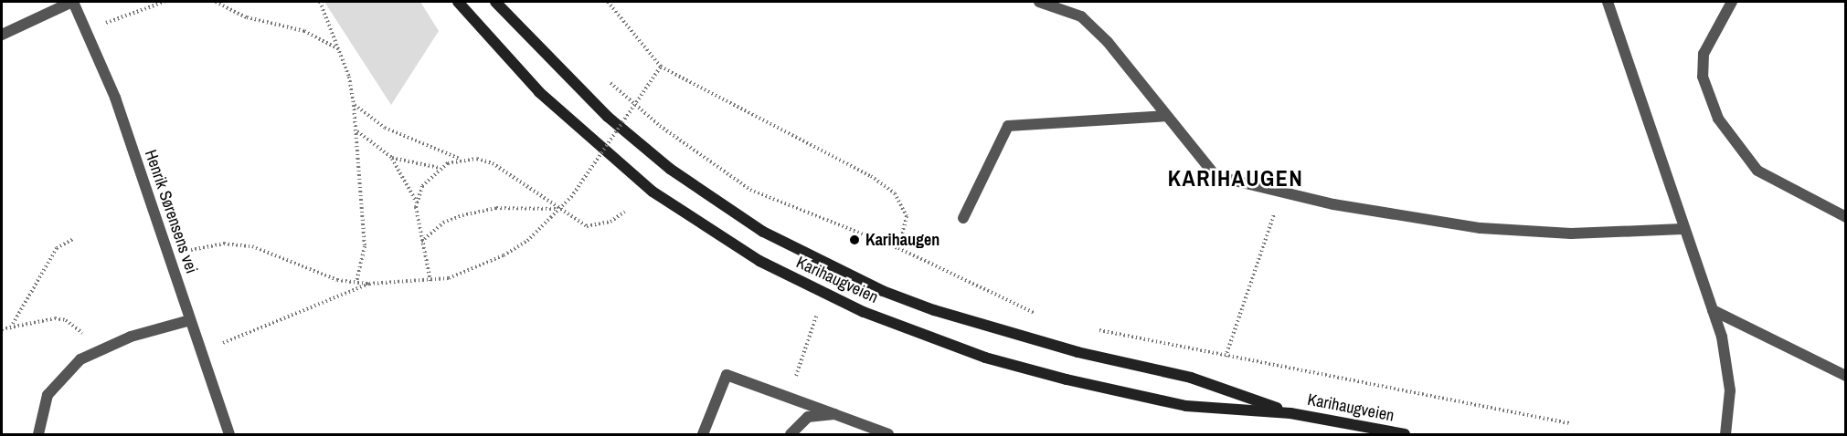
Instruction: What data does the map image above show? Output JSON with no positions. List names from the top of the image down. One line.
{"streets":{"main road":["Karihaugveien"],"street":["Henrik Sørensens vei"]},"districts":["KARIHAUGEN"],"places":["Karihaugen"]}
